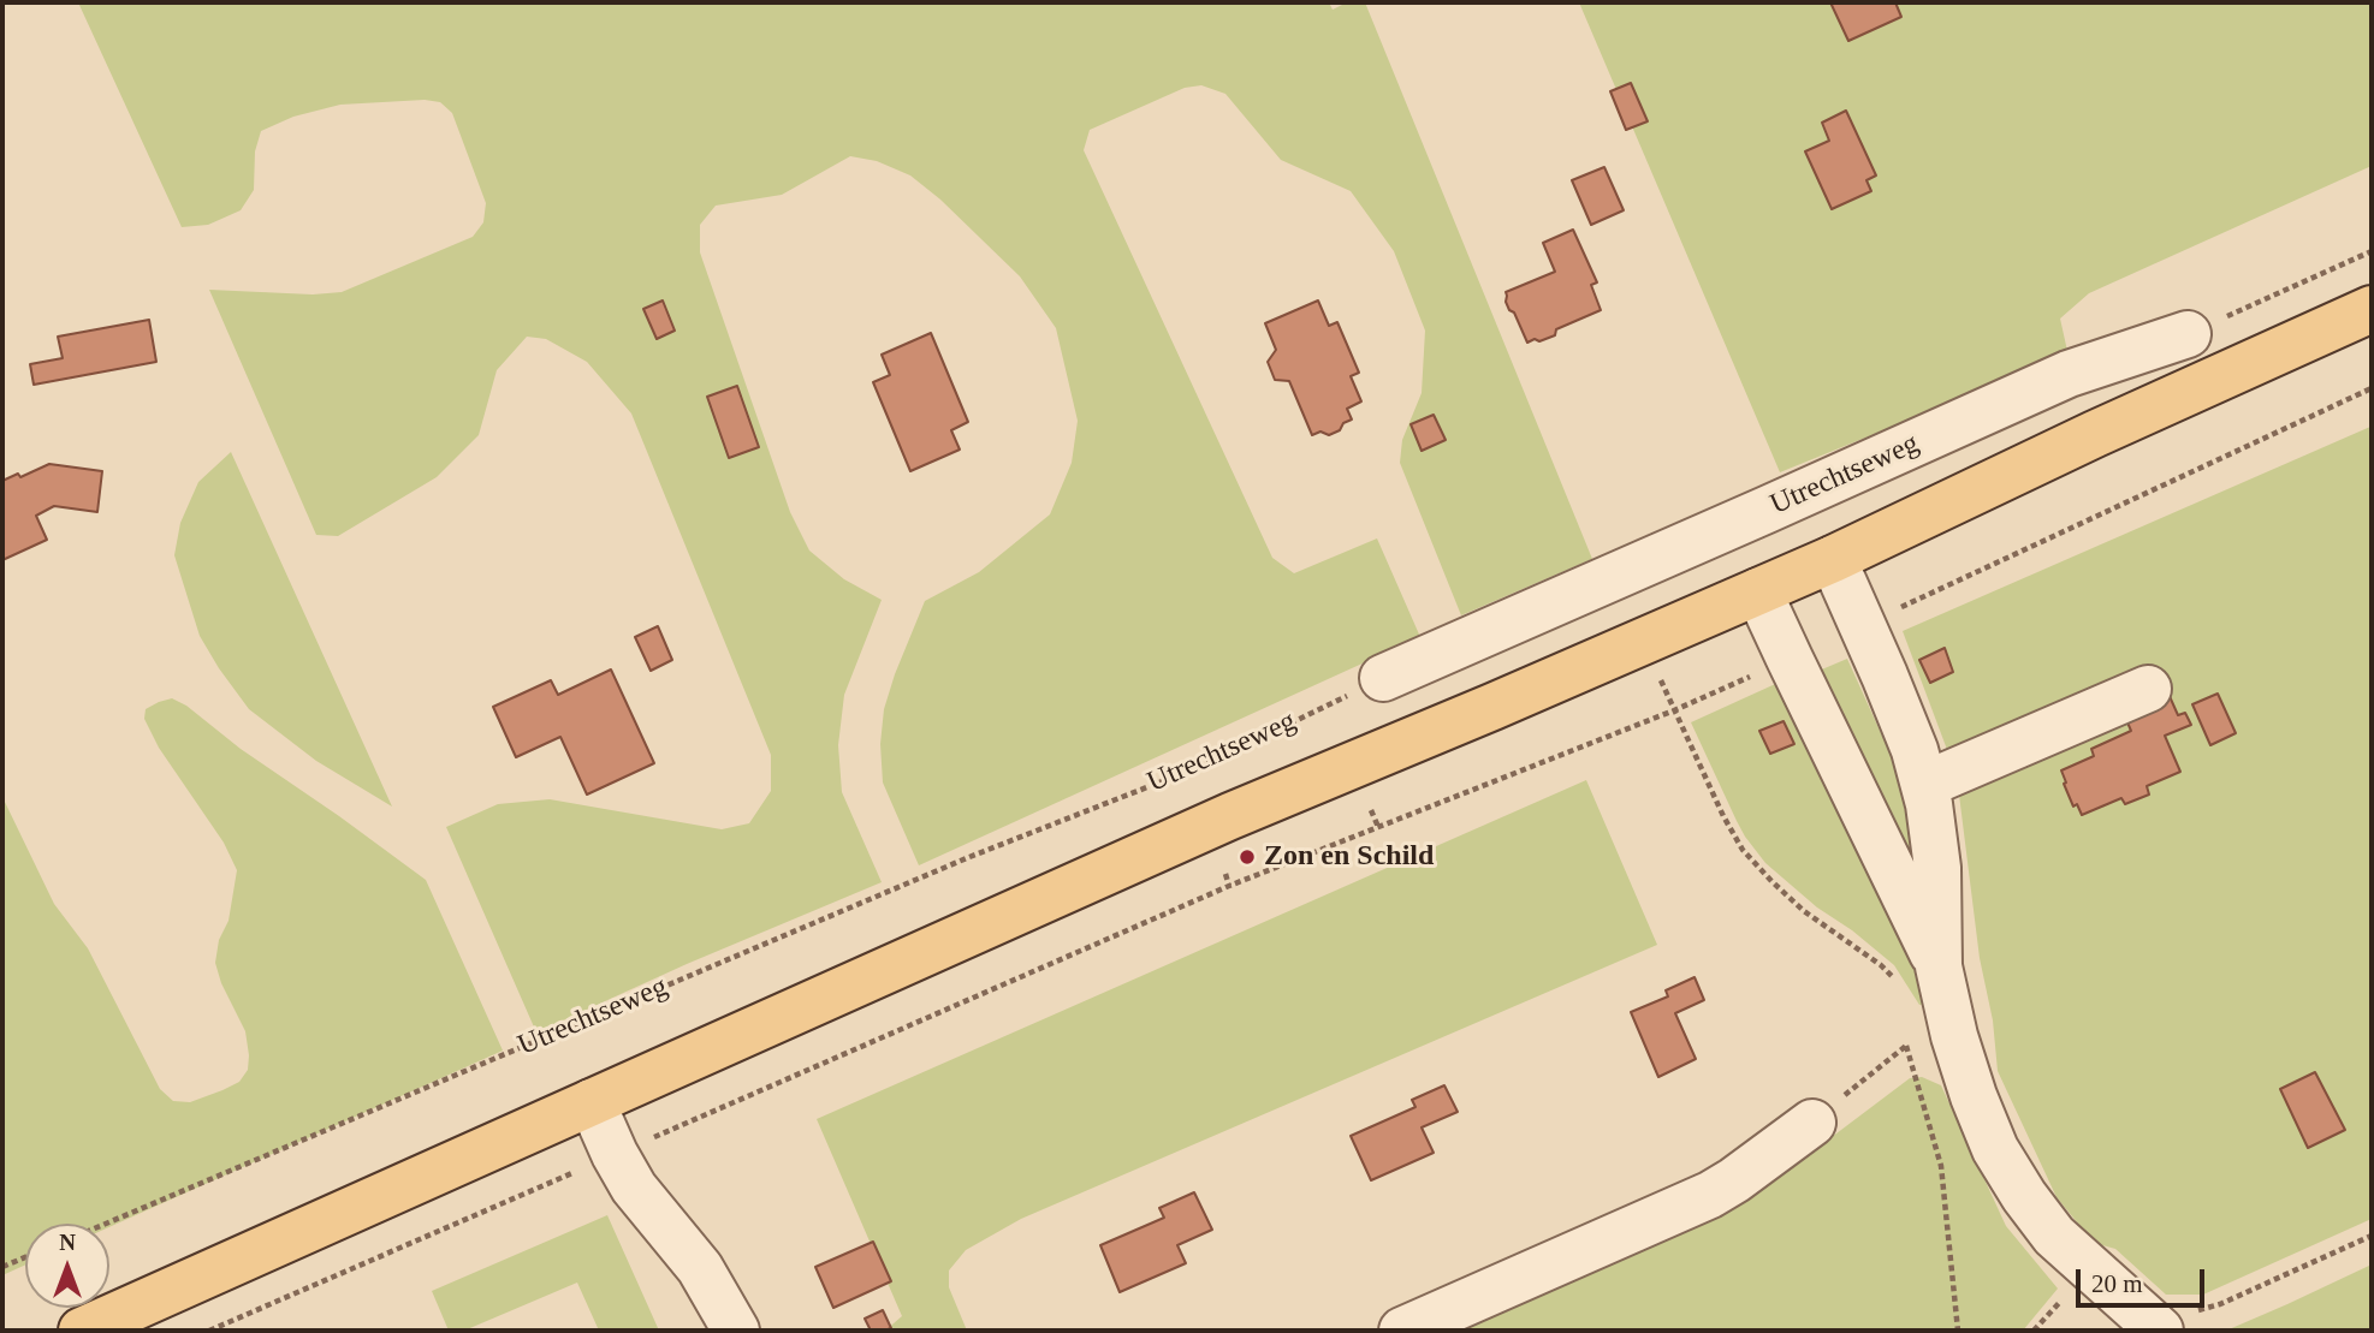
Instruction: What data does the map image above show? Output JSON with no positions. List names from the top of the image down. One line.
{"streets":{"street":["Utrechtseweg"]},"places":["Zon en Schild"],"scale_bar":"20 m","north":"top"}
